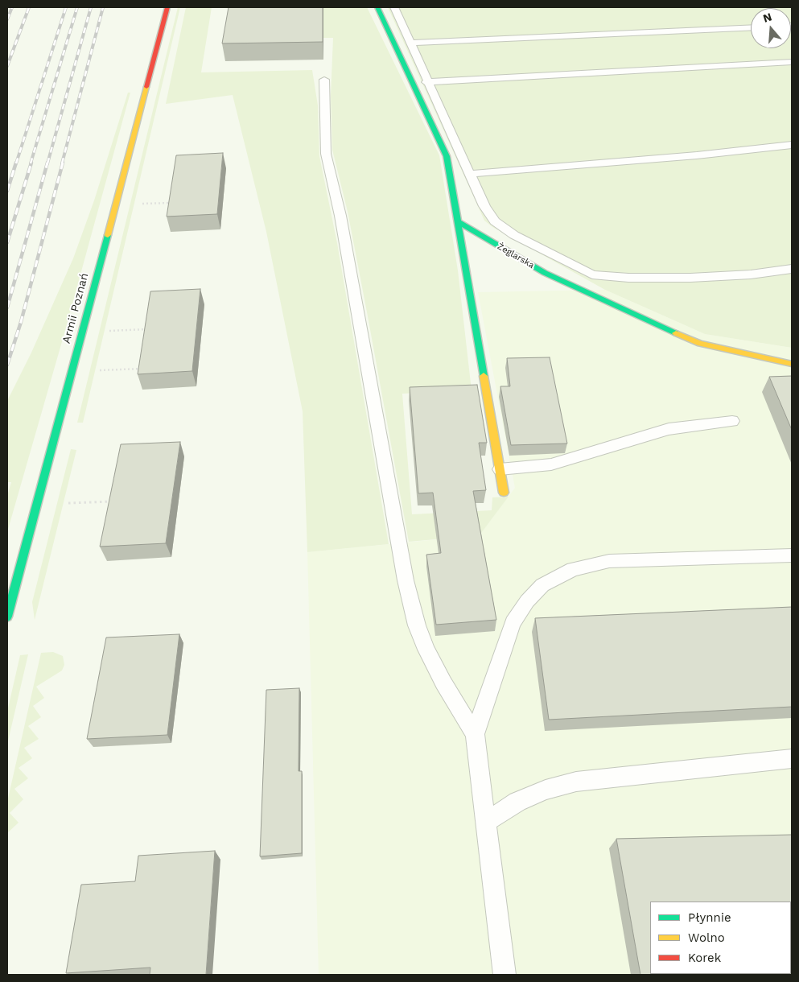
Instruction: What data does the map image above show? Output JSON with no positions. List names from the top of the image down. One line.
{"streets":{"street":["Żeglarska","Armii Poznań"]},"legend":["Płynnie","Wolno","Korek"],"north":"top"}
